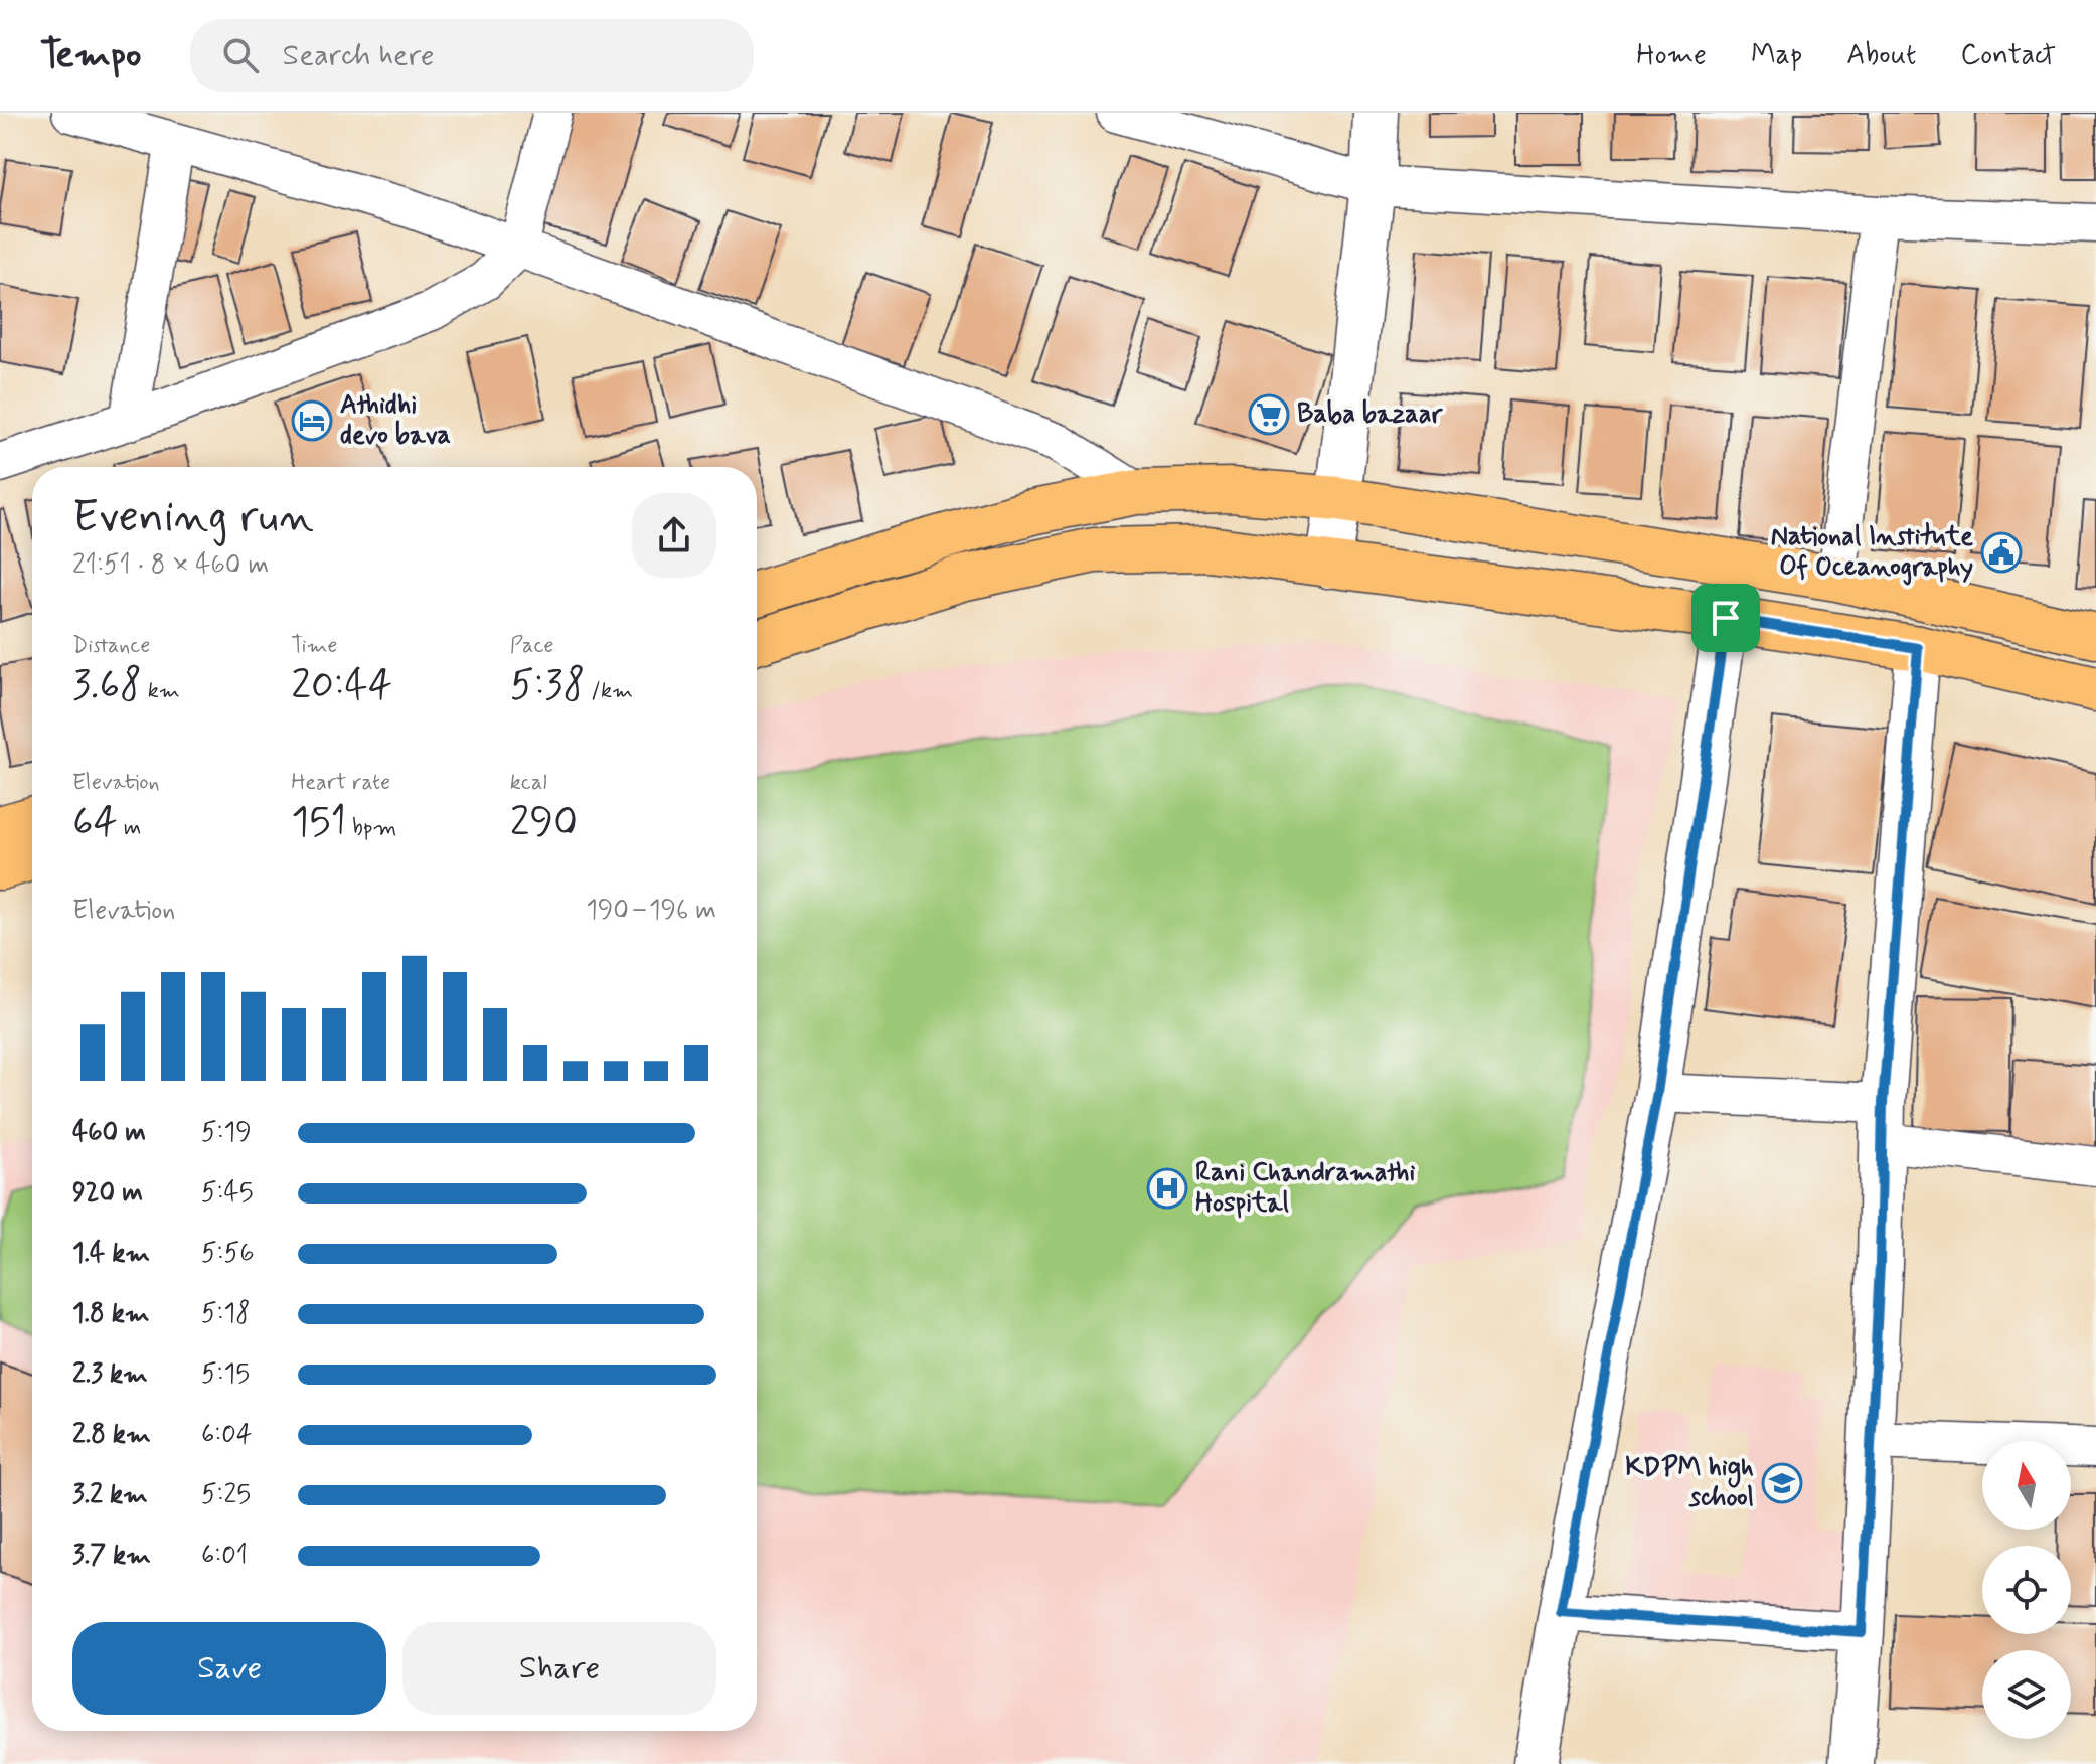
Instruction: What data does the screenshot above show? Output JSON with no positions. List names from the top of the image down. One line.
{"places":{"supermarket":["Baba bazaar"],"hotel":["Athidhi devo bava"],"public building":["National Institute Of Oceanography"],"hospital":["Rani Chandramathi Hospital"],"school or university":["KDPM high school"]},"north":"top","page":{"header":"Tempo","search":"Search here","nav":["Home","Map","About","Contact"],"heading":["Evening run","21:51 · 8 × 460 m"],"stats":[["Distance","3.68 km"],["Time","20:44"],["Pace","5:38 /km"],["Elevation","64 m"],["Heart rate","151 bpm"],["kcal","290"]],"chart":["Elevation","190–196 m"],"list":[{"name":"460 m","note":"5:19"},{"name":"920 m","note":"5:45"},{"name":"1.4 km","note":"5:56"},{"name":"1.8 km","note":"5:18"},{"name":"2.3 km","note":"5:15"},{"name":"2.8 km","note":"6:04"},{"name":"3.2 km","note":"5:25"},{"name":"3.7 km","note":"6:01"}],"buttons":["Save","Share"]}}
